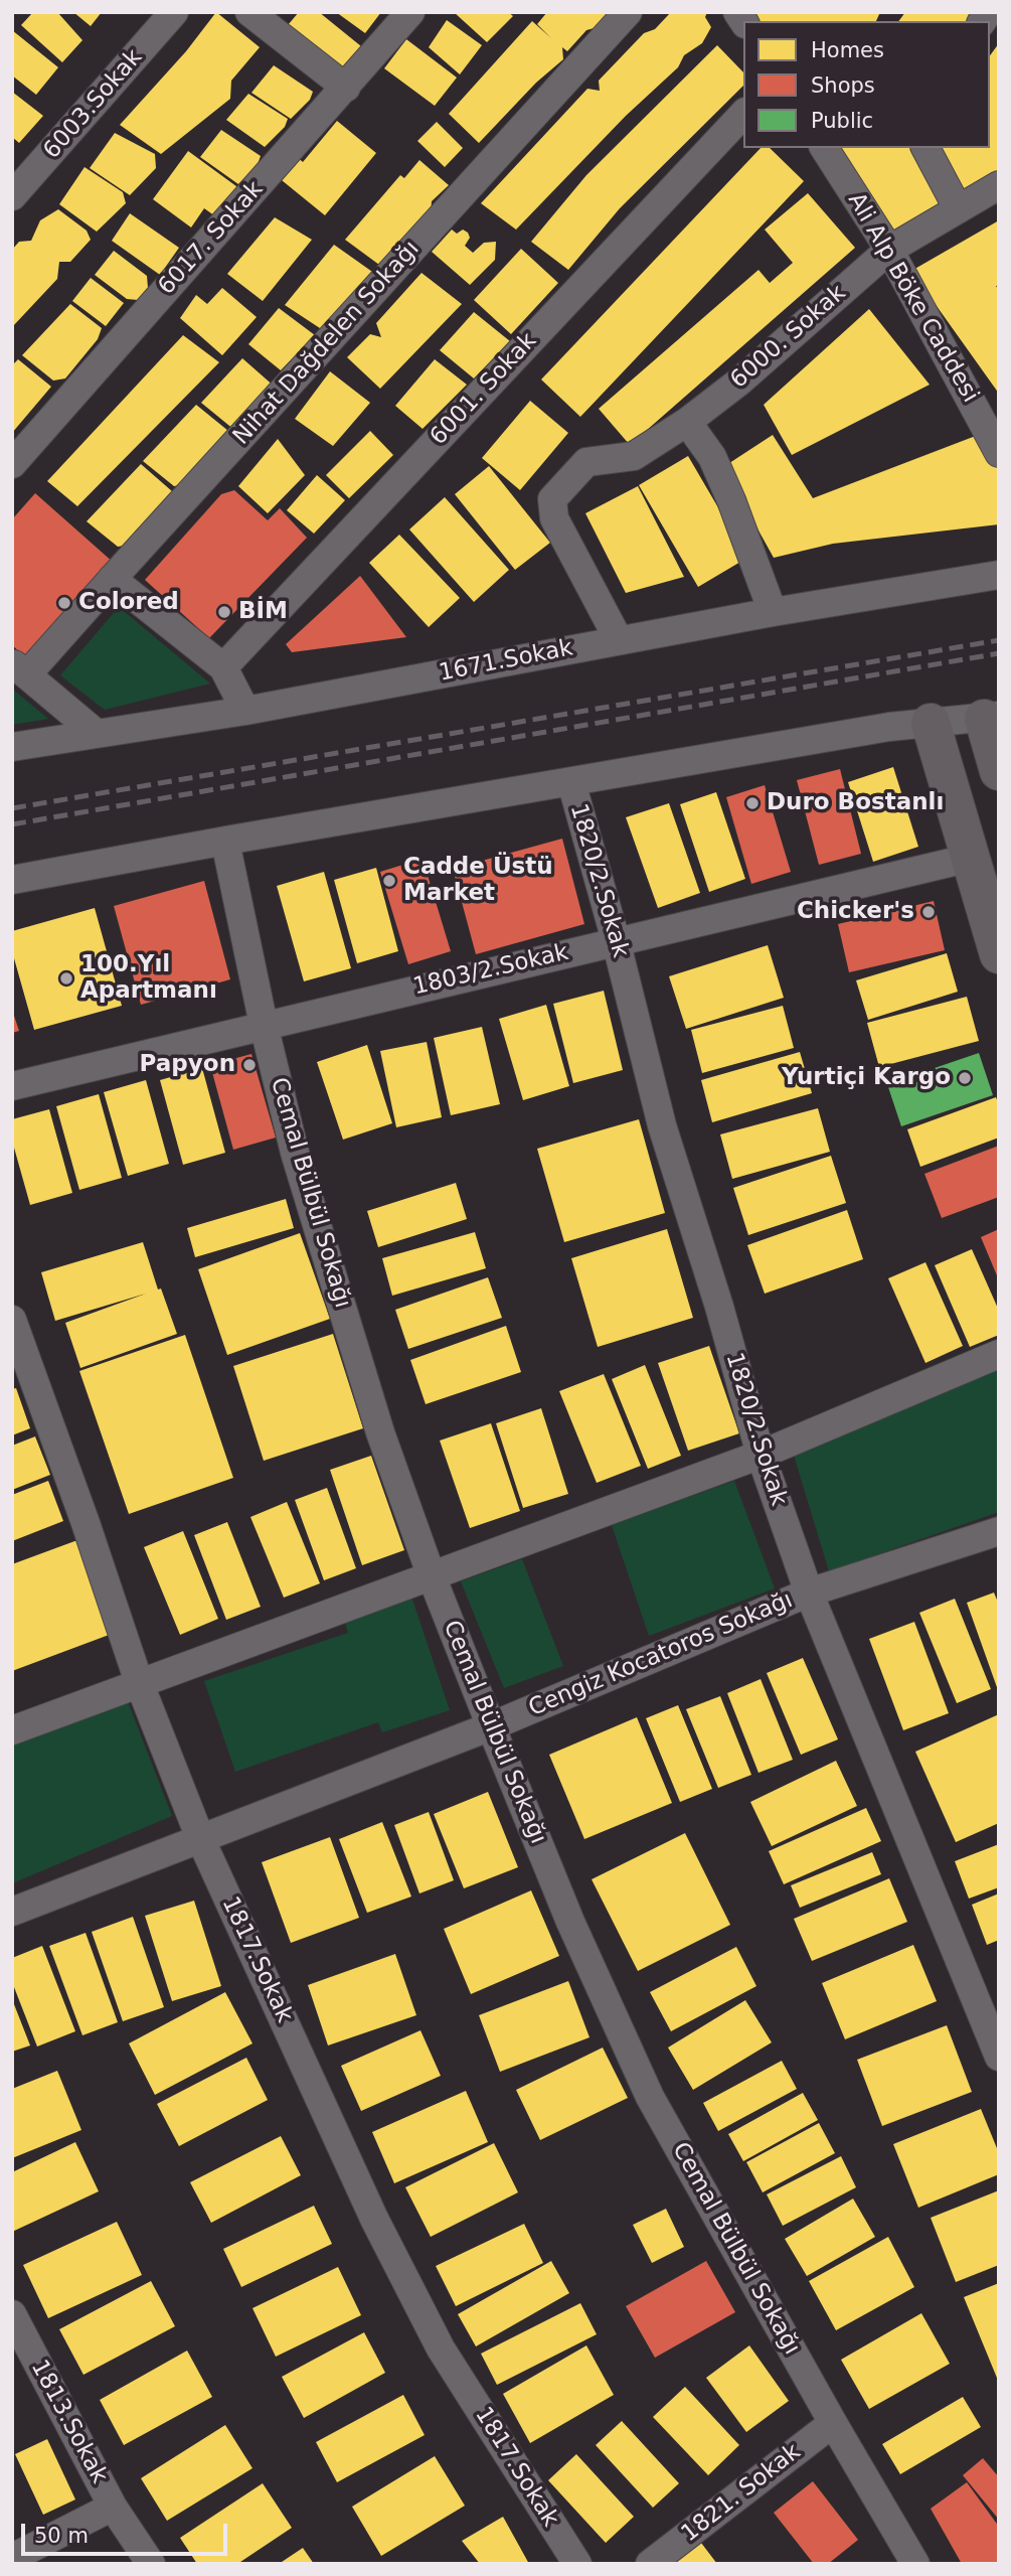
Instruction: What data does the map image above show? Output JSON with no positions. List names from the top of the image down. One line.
{"streets":{"street":["6003.Sokak","6017. Sokak","Ali Alp Böke Caddesi","6000. Sokak","Nihat Dağdelen Sokağı","6001. Sokak","1671.Sokak","1820/2.Sokak","1803/2.Sokak","Cemal Bülbül Sokağı","Cengiz Kocatoros Sokağı","1817.Sokak","1813.Sokak","1821. Sokak"]},"crossings":[["Ali Alp Böke Caddesi","6000. Sokak"],["6000. Sokak","1671.Sokak"],["1820/2.Sokak","1803/2.Sokak"],["1820/2.Sokak","Cengiz Kocatoros Sokağı"],["1803/2.Sokak","Cemal Bülbül Sokağı"],["Cemal Bülbül Sokağı","Cengiz Kocatoros Sokağı"],["Cemal Bülbül Sokağı","1821. Sokak"],["Cengiz Kocatoros Sokağı","1817.Sokak"]],"places":["Colored","BİM","Duro Bostanlı","Cadde Üstü Market","Chicker's","100.Yıl Apartmanı","Papyon","Yurtiçi Kargo"],"legend":["Homes","Shops","Public"],"scale_bar":"50 m"}
